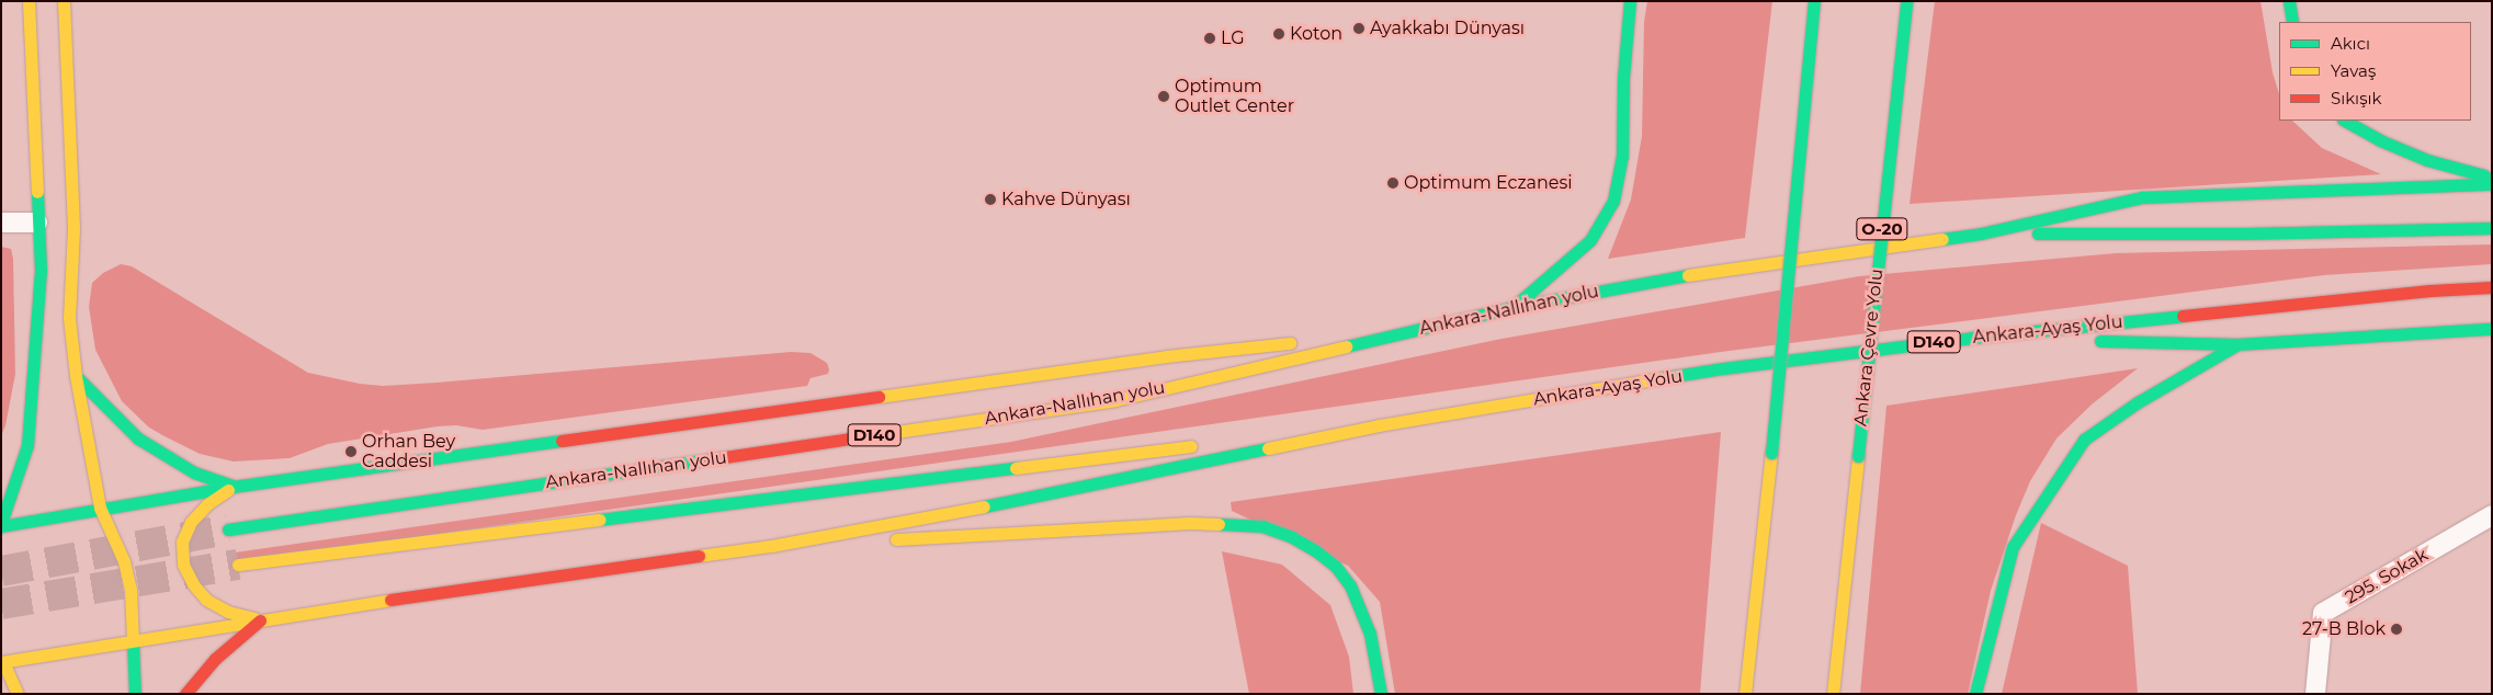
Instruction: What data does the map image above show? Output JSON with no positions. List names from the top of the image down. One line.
{"streets":{"main road":["O-20","Ankara-Nallıhan yolu","Ankara-Ayaş Yolu","D140","Ankara Çevre Yolu"],"street":["295. Sokak"]},"crossings":[["Ankara-Nallıhan yolu","D140"],["Ankara-Ayaş Yolu","D140"]],"places":["Ayakkabı Dünyası","Koton","LG","Optimum Outlet Center","Optimum Eczanesi","Kahve Dünyası","Orhan Bey Caddesi","27-B Blok"],"legend":["Akıcı","Yavaş","Sıkışık"]}
